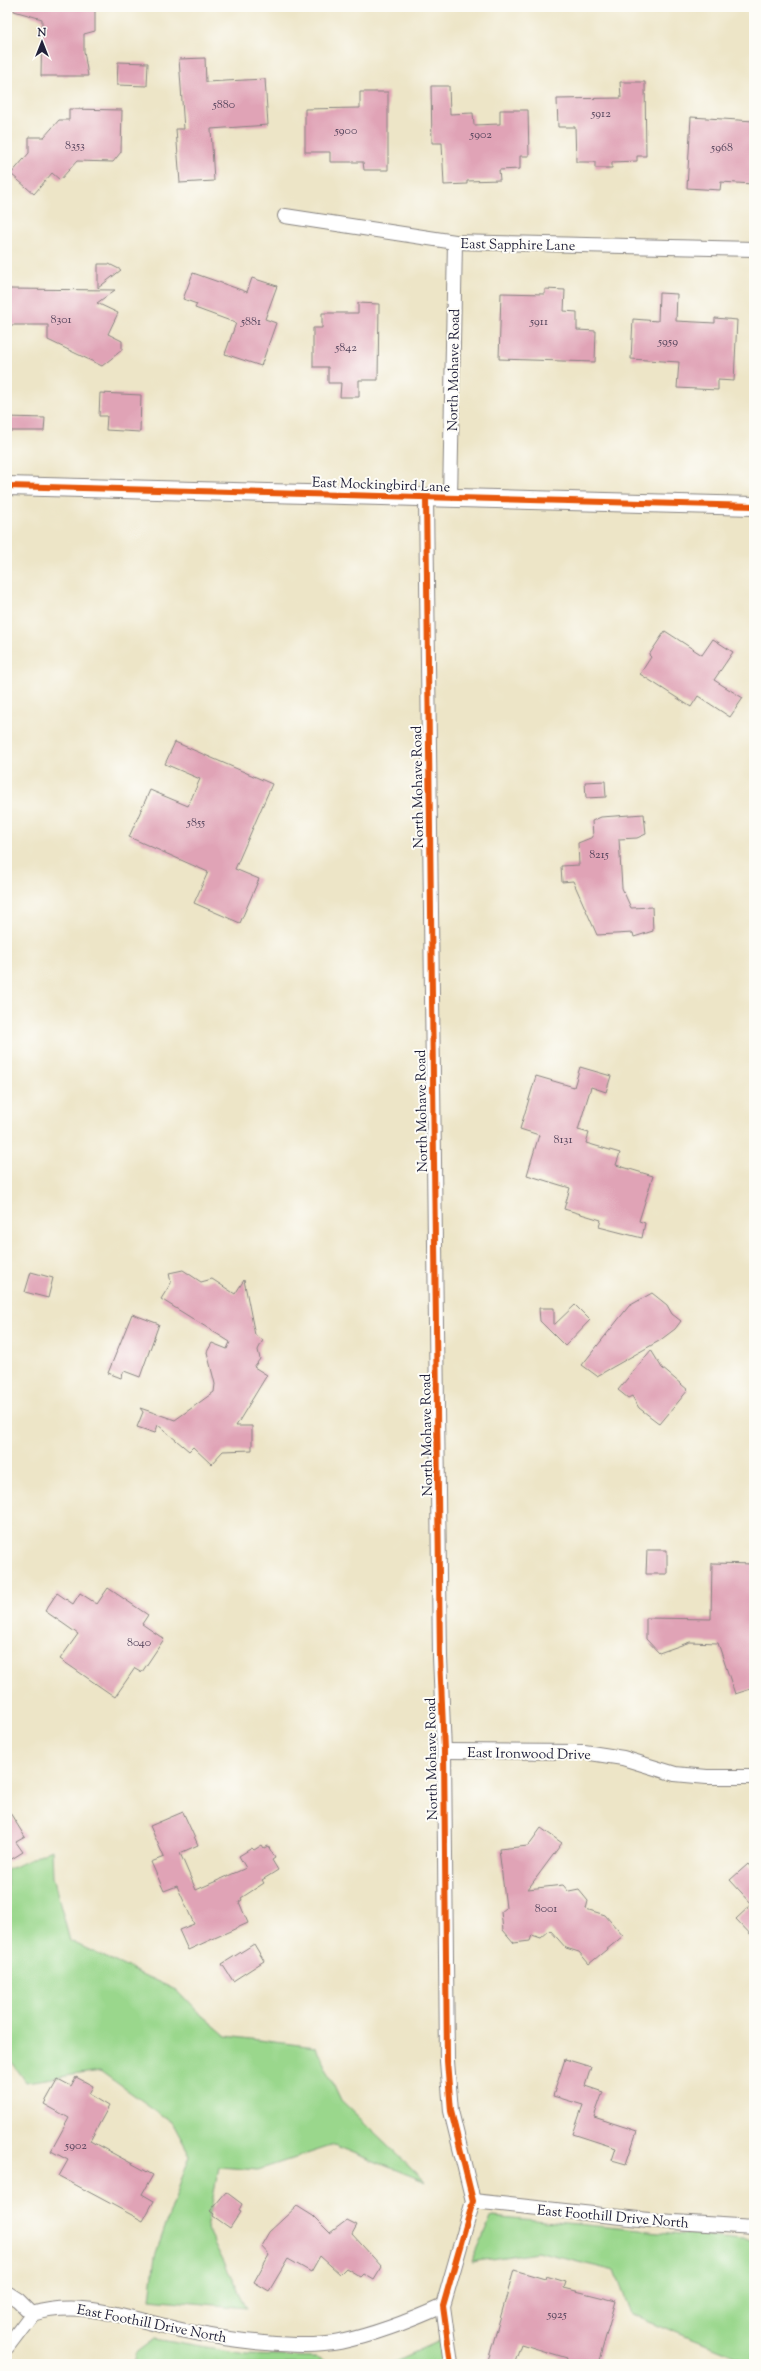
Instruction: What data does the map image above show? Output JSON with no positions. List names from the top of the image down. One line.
{"streets":{"street":["East Sapphire Lane","North Mohave Road","East Mockingbird Lane","East Ironwood Drive","East Foothill Drive North"]},"crossings":[["East Sapphire Lane","North Mohave Road"],["North Mohave Road","East Mockingbird Lane"],["North Mohave Road","East Ironwood Drive"],["North Mohave Road","East Foothill Drive North"]],"house_numbers":["5880","5912","5900","5902","8353","5968","8301","5881","5911","5959","5842","5855","8215","8131","8040","8001","5902","5925"],"north":"top"}
